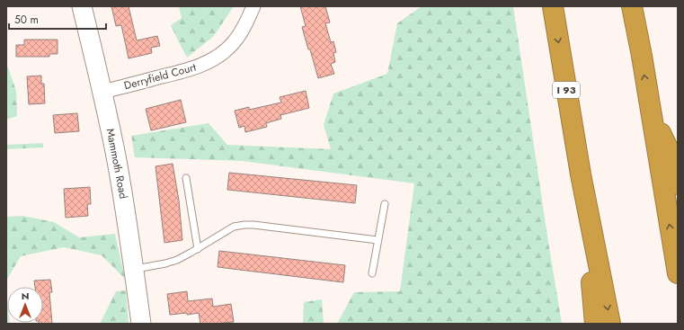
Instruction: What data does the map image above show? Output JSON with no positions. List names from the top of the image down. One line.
{"streets":{"highway":["I 93"],"main road":["Mammoth Road"],"street":["Derryfield Court"]},"crossings":[["Derryfield Court","Mammoth Road"]],"scale_bar":"50 m","north":"top"}
